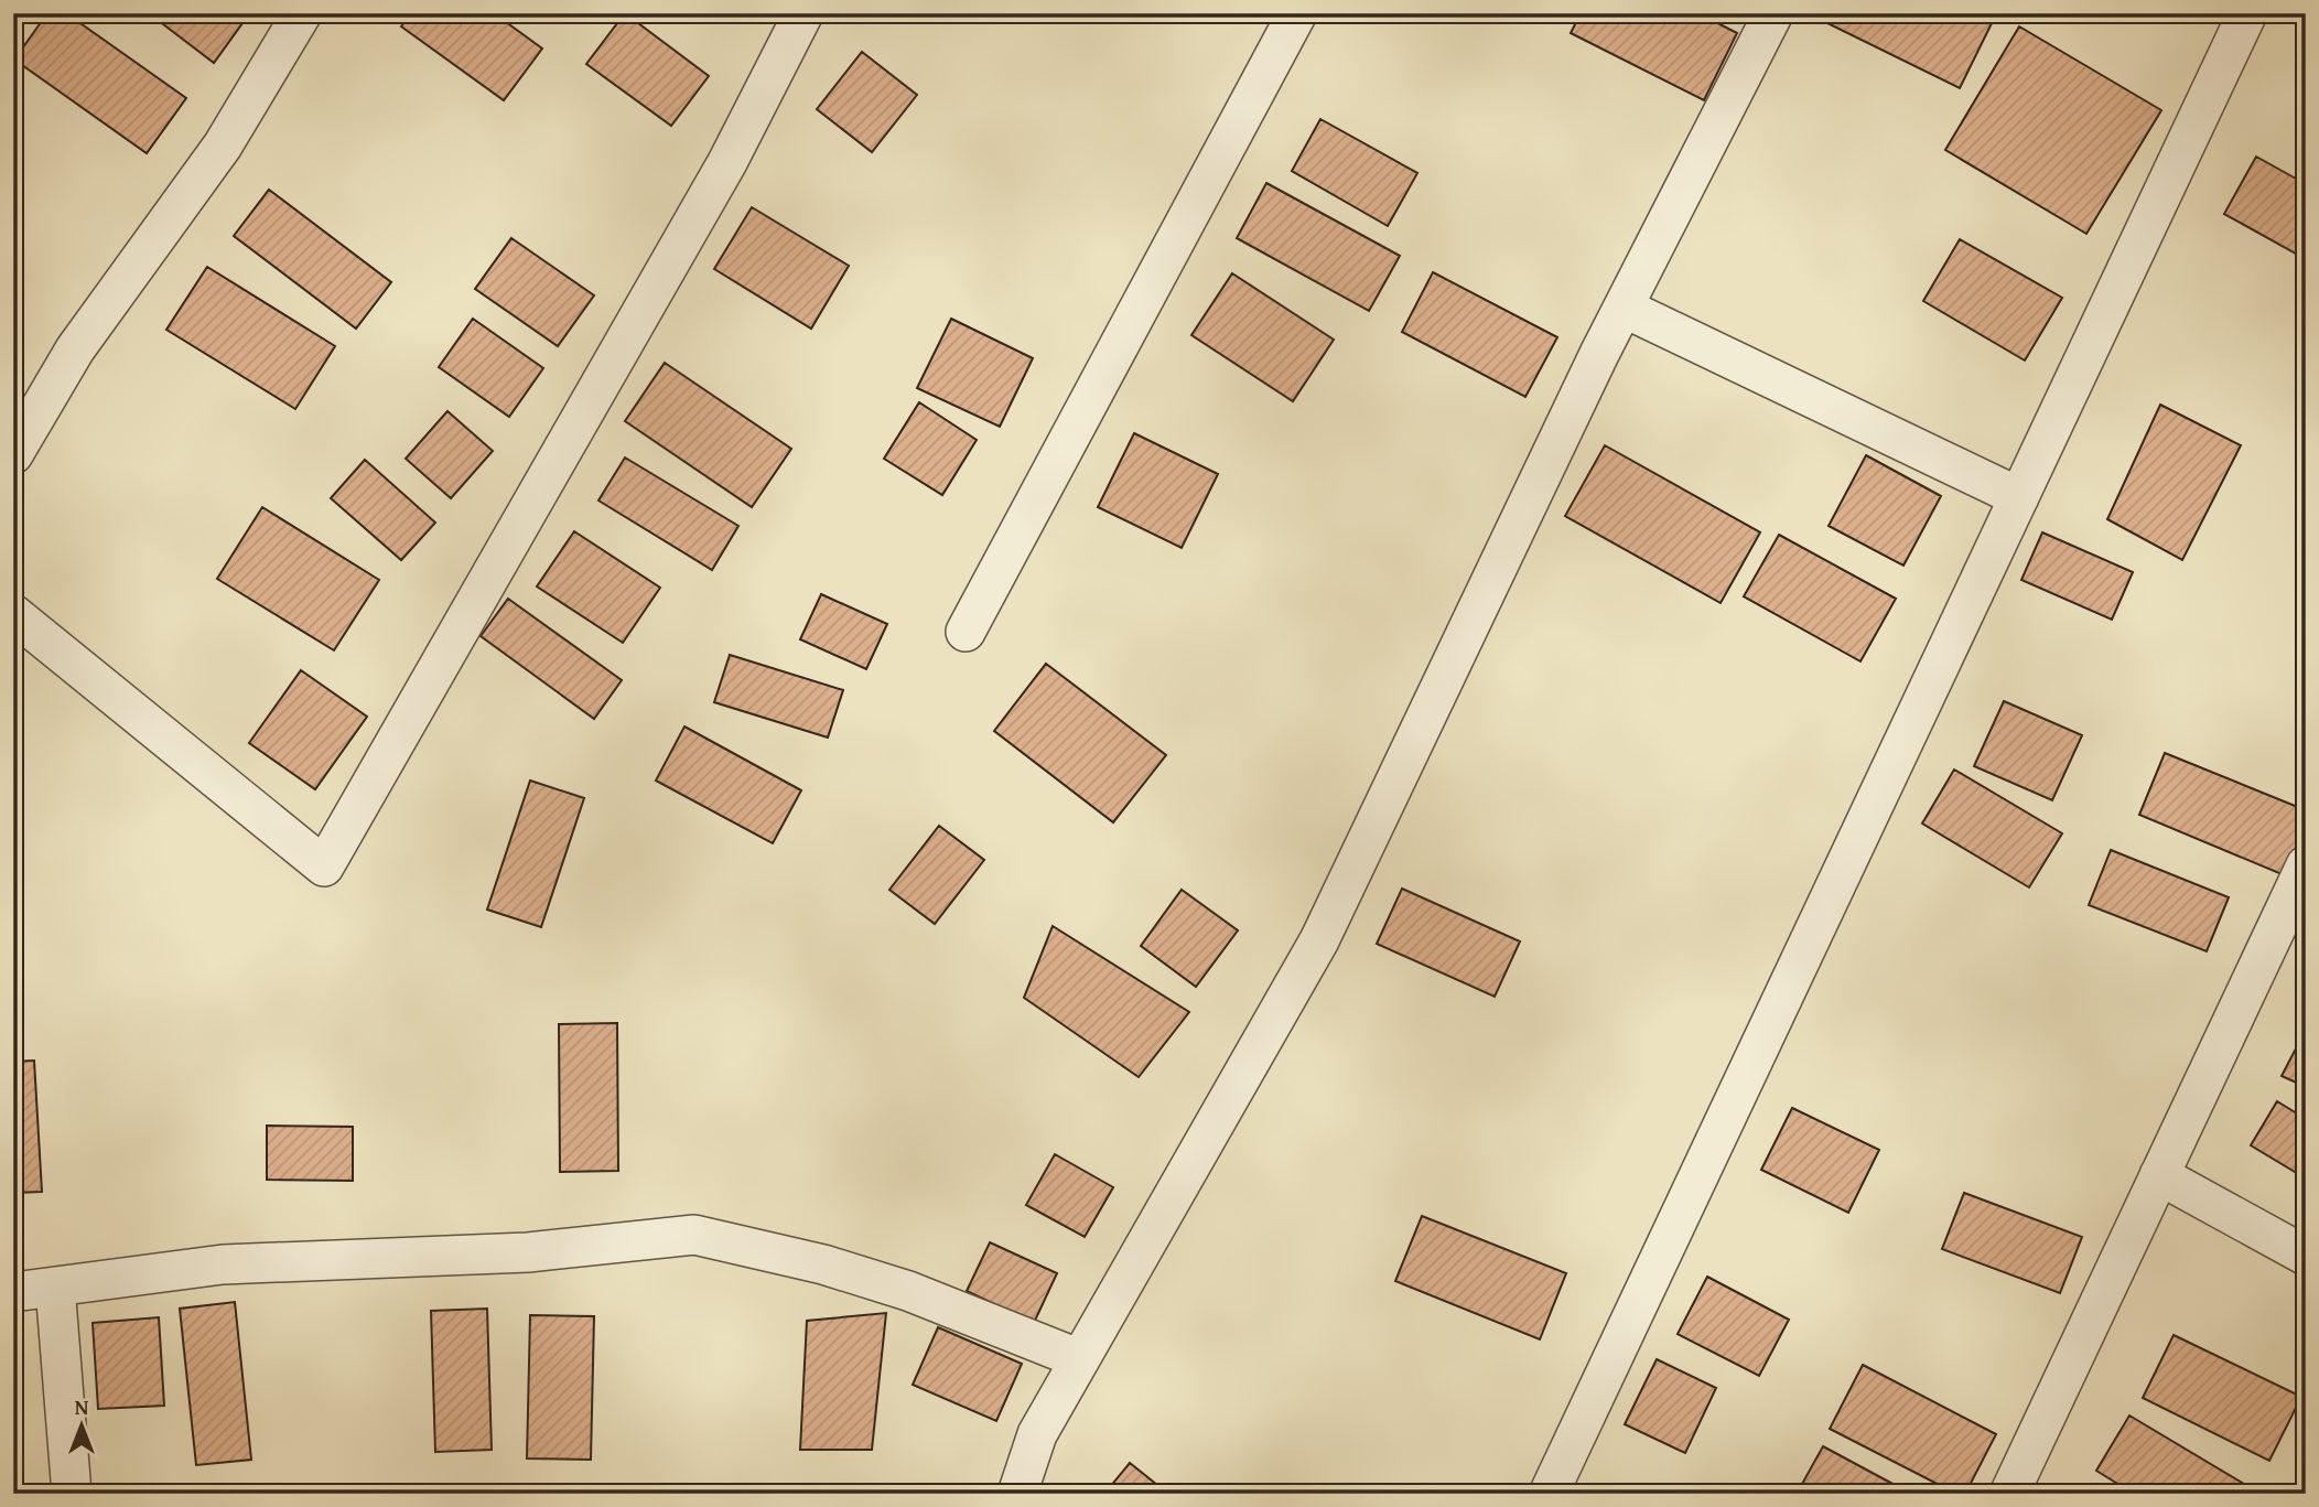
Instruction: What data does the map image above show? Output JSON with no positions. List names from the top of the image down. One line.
{"north":"top"}
